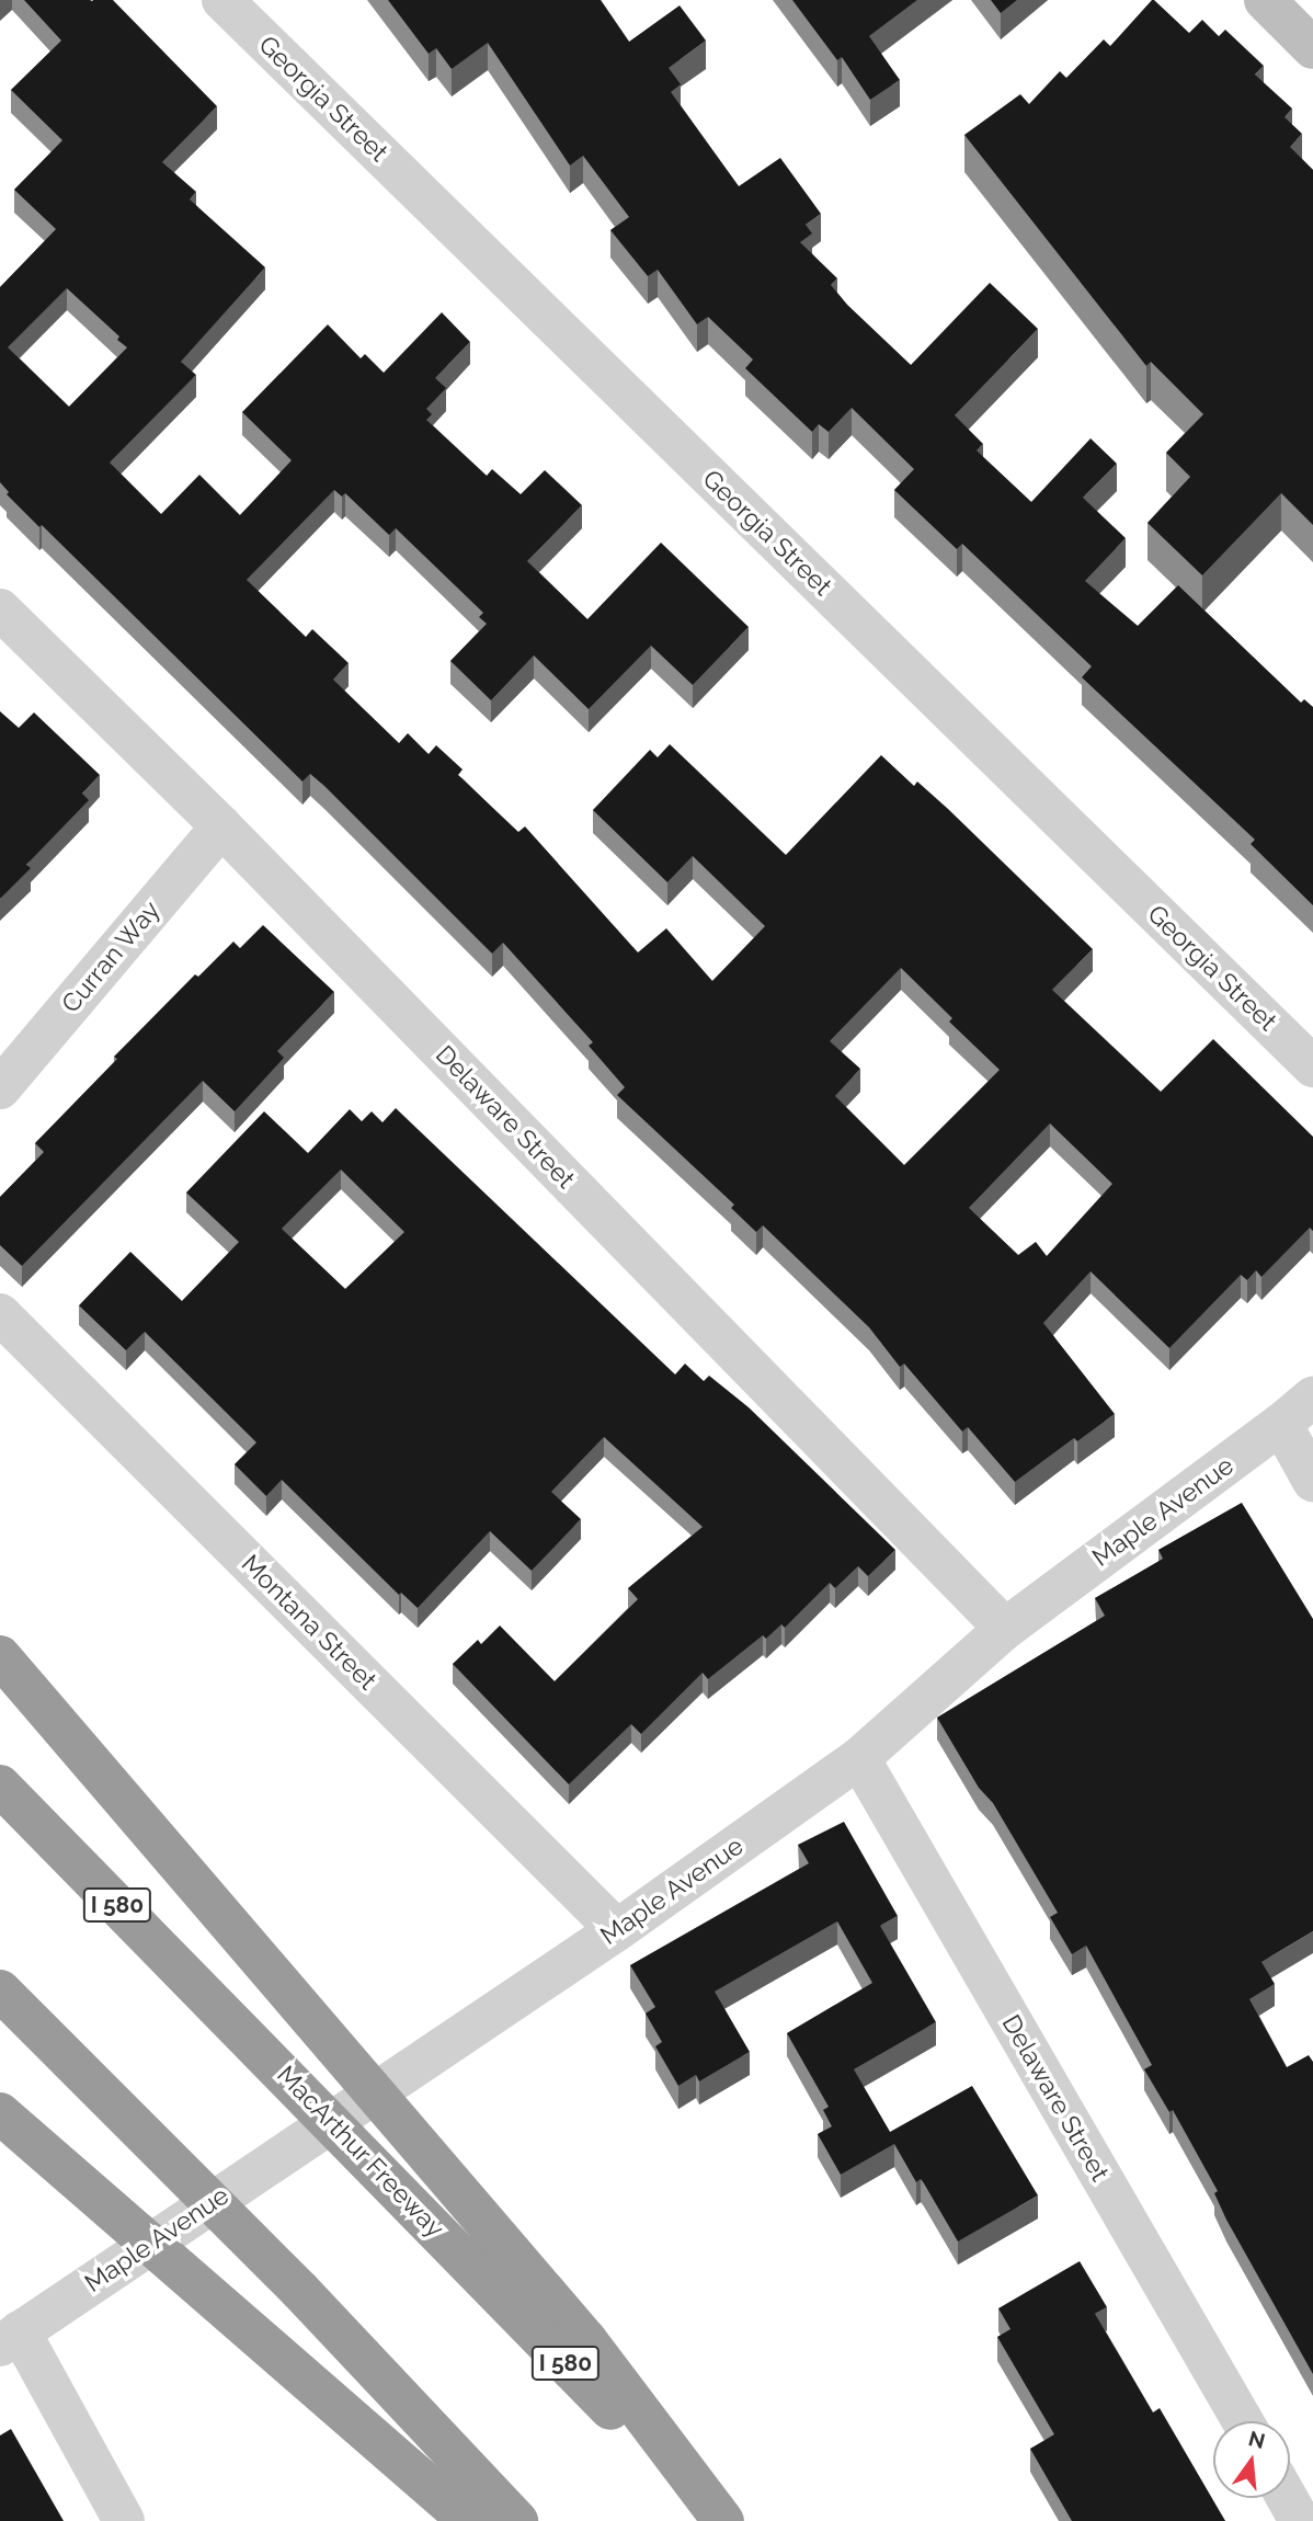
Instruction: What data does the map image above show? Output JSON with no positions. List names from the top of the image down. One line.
{"streets":{"highway":["I 580","MacArthur Freeway"],"street":["Georgia Street","Curran Way","Delaware Street","Maple Avenue","Montana Street"]},"crossings":[["Curran Way","Delaware Street"],["Delaware Street","Maple Avenue"],["Maple Avenue","Montana Street"]],"north":"top"}
